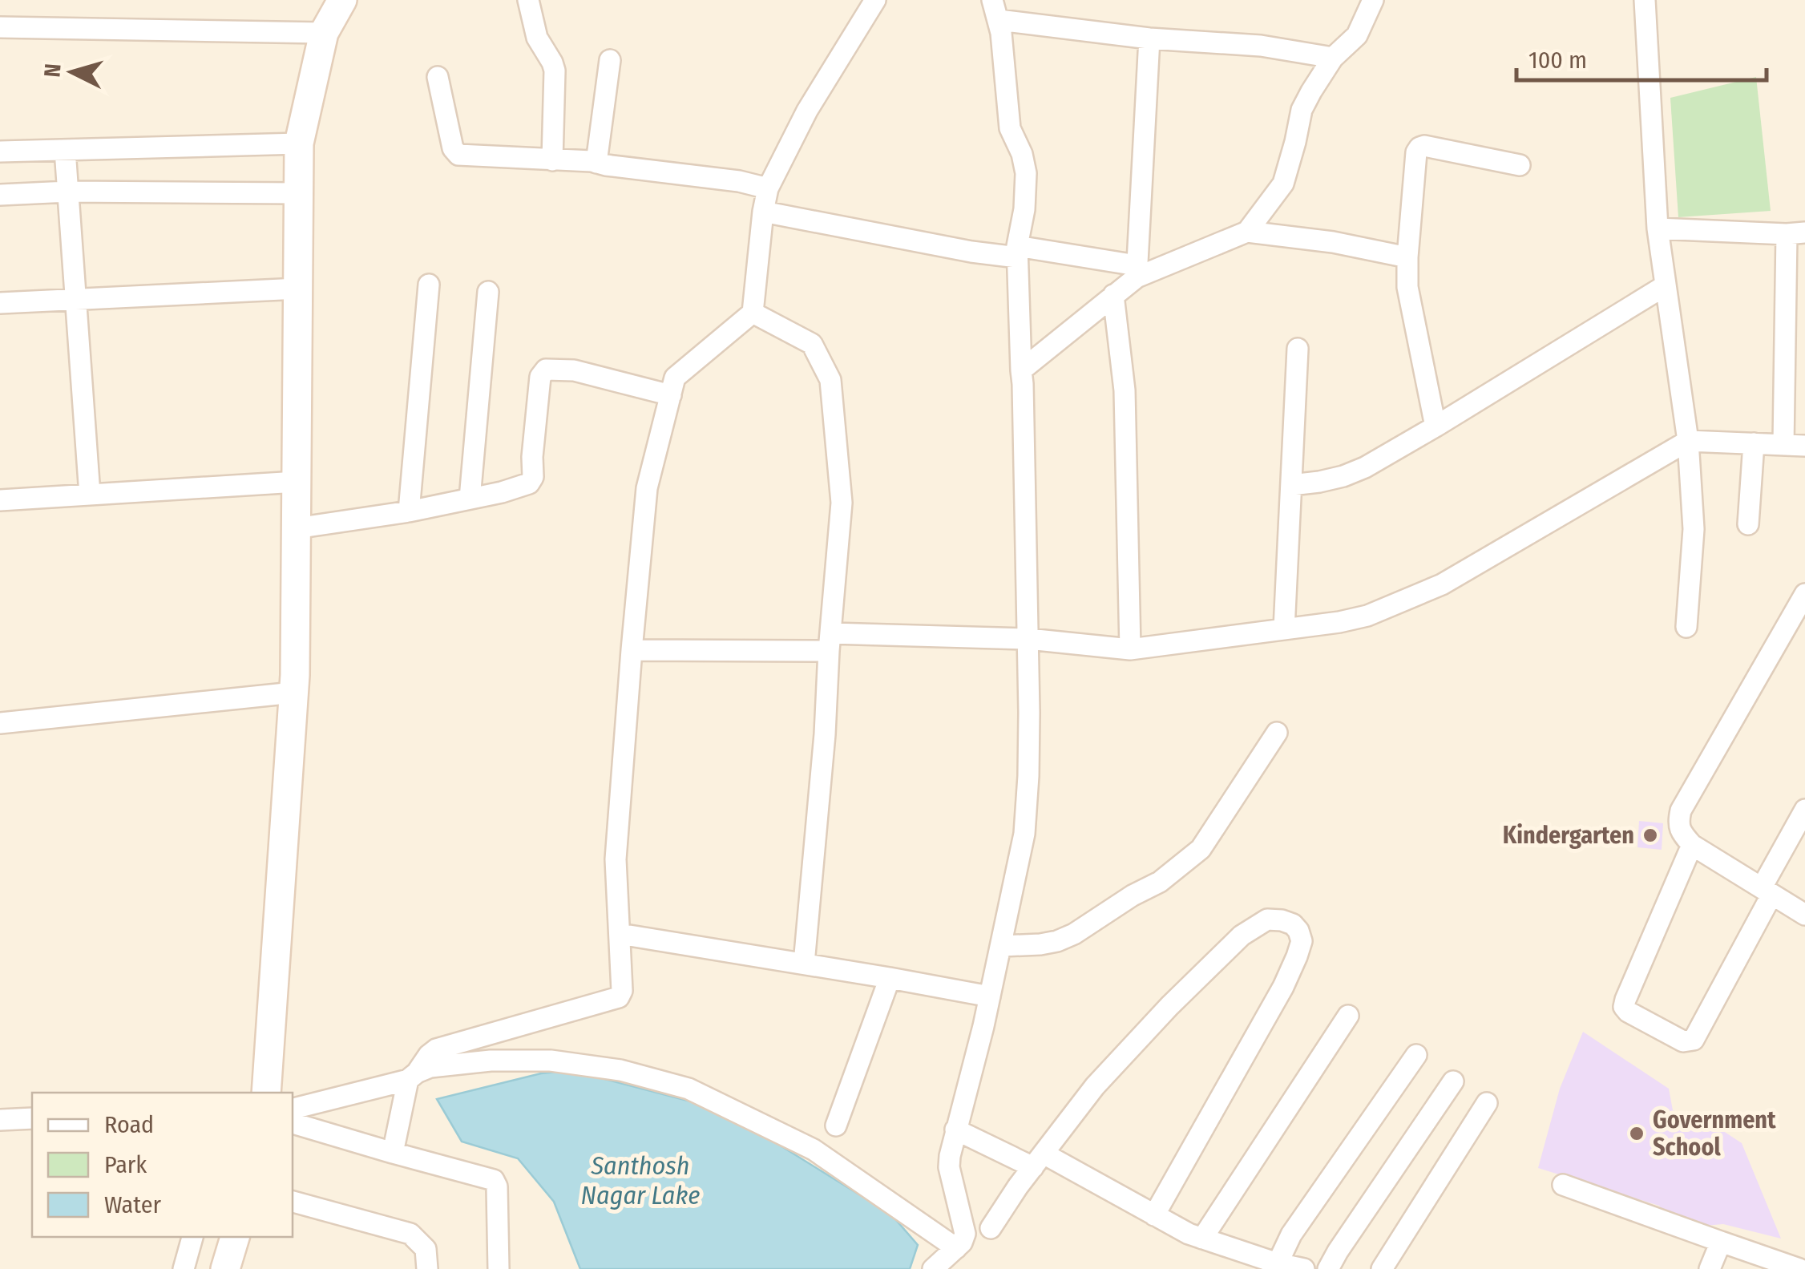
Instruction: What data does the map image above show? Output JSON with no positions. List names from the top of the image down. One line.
{"water":["Santhosh Nagar Lake"],"places":["Kindergarten","Government School"],"legend":["Road","Park","Water"],"scale_bar":"100 m","north":"left"}
